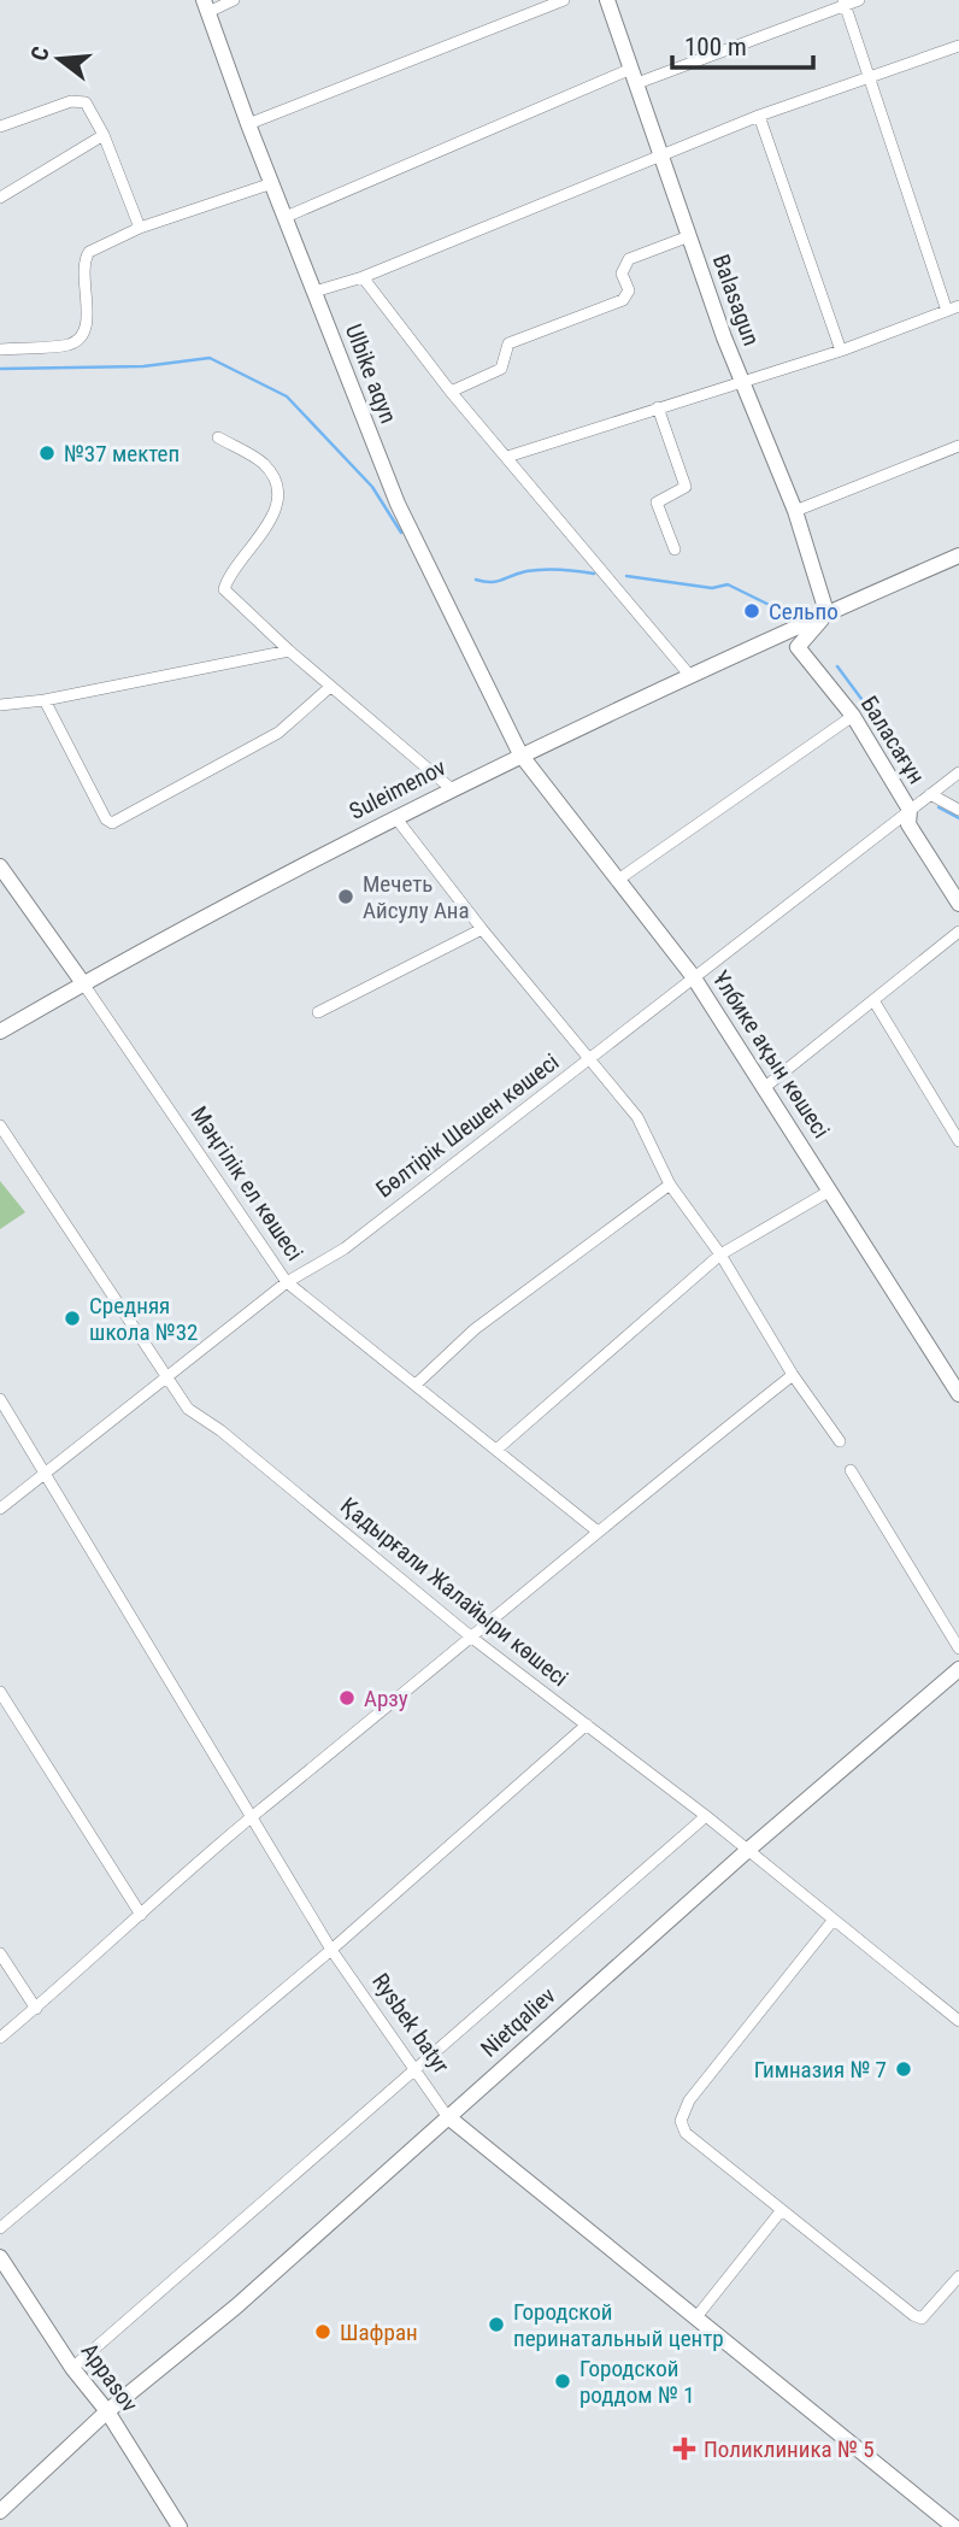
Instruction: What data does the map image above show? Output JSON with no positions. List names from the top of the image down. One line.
{"streets":{"street":["Balasagun","Ulbike aqyn","Баласағұн","Suleimenov","Ұлбике ақын көшесі","Бөлтірік Шешен көшесі","Мәңгілік ел көшесі","Қадырғали Жалайыри көшесі","Nietqaliev","Rysbek batyr","Appasov"]},"crossings":[["Balasagun","Баласағұн"],["Balasagun","Suleimenov"],["Ulbike aqyn","Suleimenov"],["Ulbike aqyn","Ұлбике ақын көшесі"],["Баласағұн","Suleimenov"],["Баласағұн","Бөлтірік Шешен көшесі"],["Suleimenov","Ұлбике ақын көшесі"],["Suleimenov","Мәңгілік ел көшесі"],["Ұлбике ақын көшесі","Бөлтірік Шешен көшесі"],["Бөлтірік Шешен көшесі","Мәңгілік ел көшесі"],["Бөлтірік Шешен көшесі","Қадырғали Жалайыри көшесі"],["Бөлтірік Шешен көшесі","Rysbek batyr"],["Қадырғали Жалайыри көшесі","Nietqaliev"],["Nietqaliev","Rysbek batyr"],["Nietqaliev","Appasov"]],"places":{"other":["№37 мектеп","Сельпо","Мечеть Айсулу Ана","Средняя школа №32","Арзу","Гимназия № 7","Городской перинатальный центр","Шафран","Городской роддом № 1"],"health":["Поликлиника № 5"]},"scale_bar":"100 m","north":"left"}
